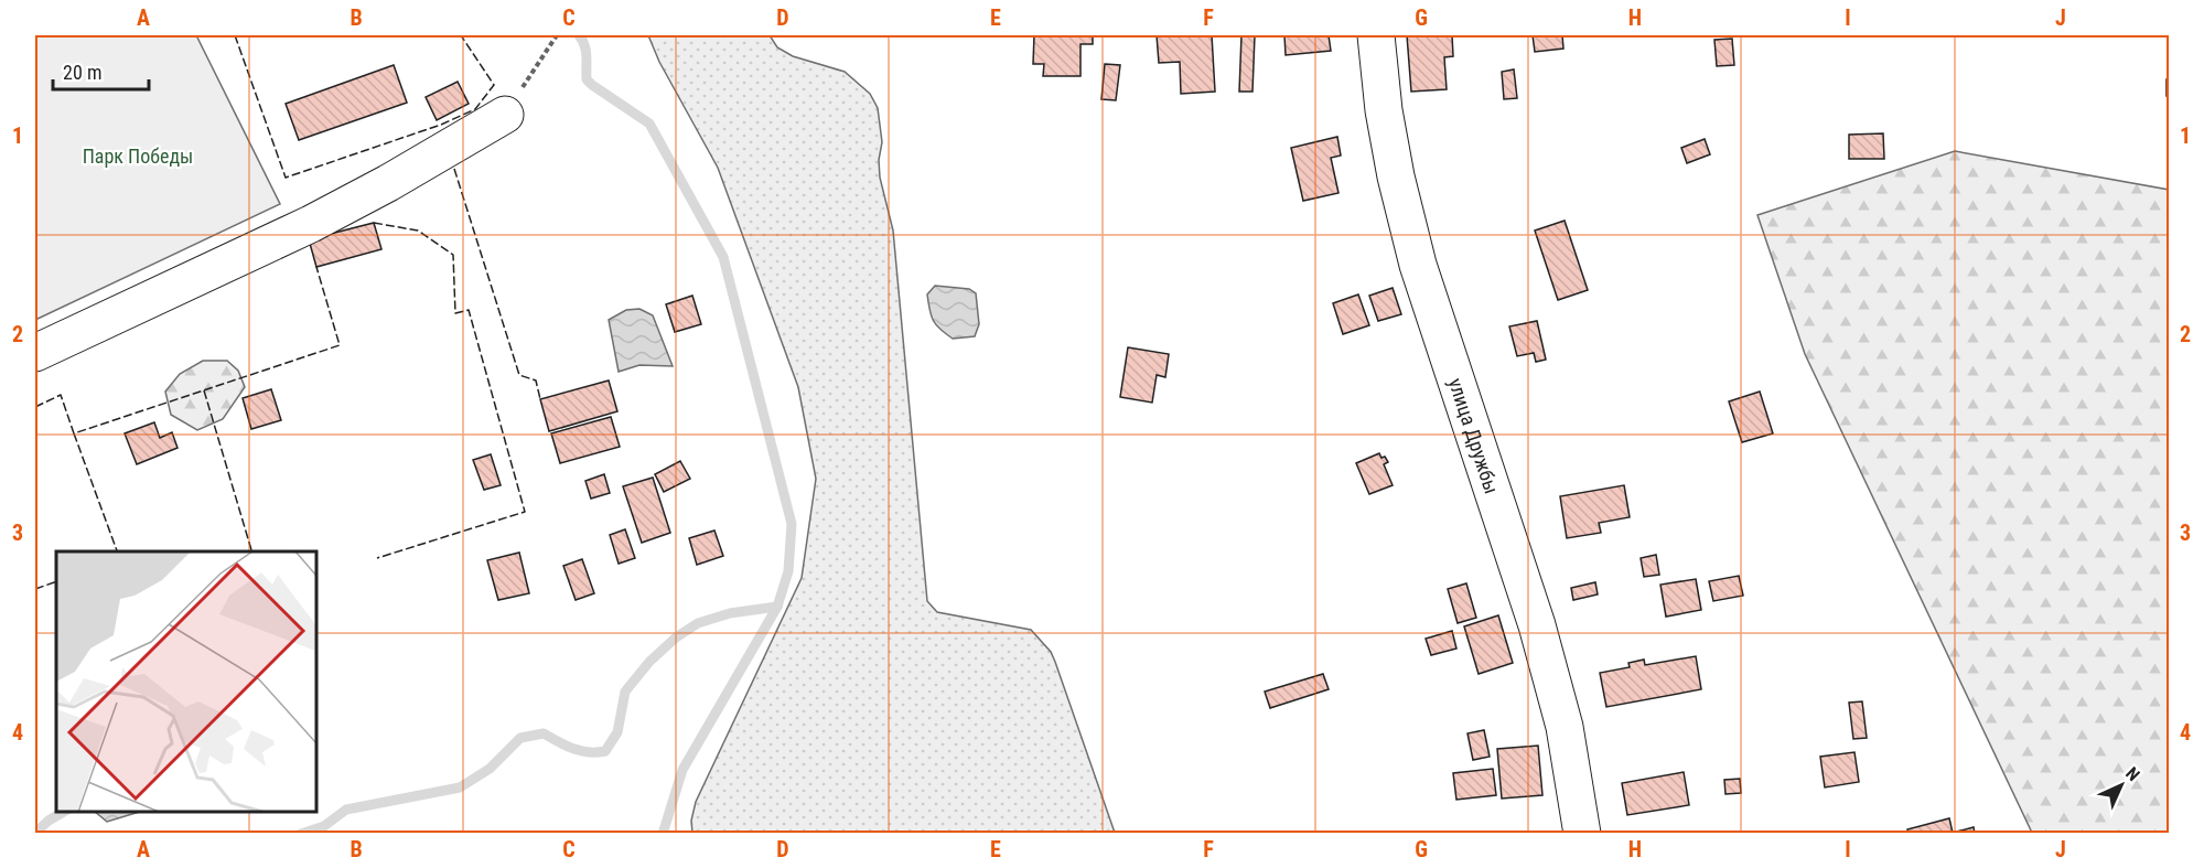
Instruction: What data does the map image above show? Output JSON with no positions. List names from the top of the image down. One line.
{"streets":{"street":["улица Дружбы"]},"parks":["Парк Победы"],"scale_bar":"20 m","north":"top right","grid":{"columns":["A","B","C","D","E","F","G","H","I","J"],"rows":["1","2","3","4"]}}
